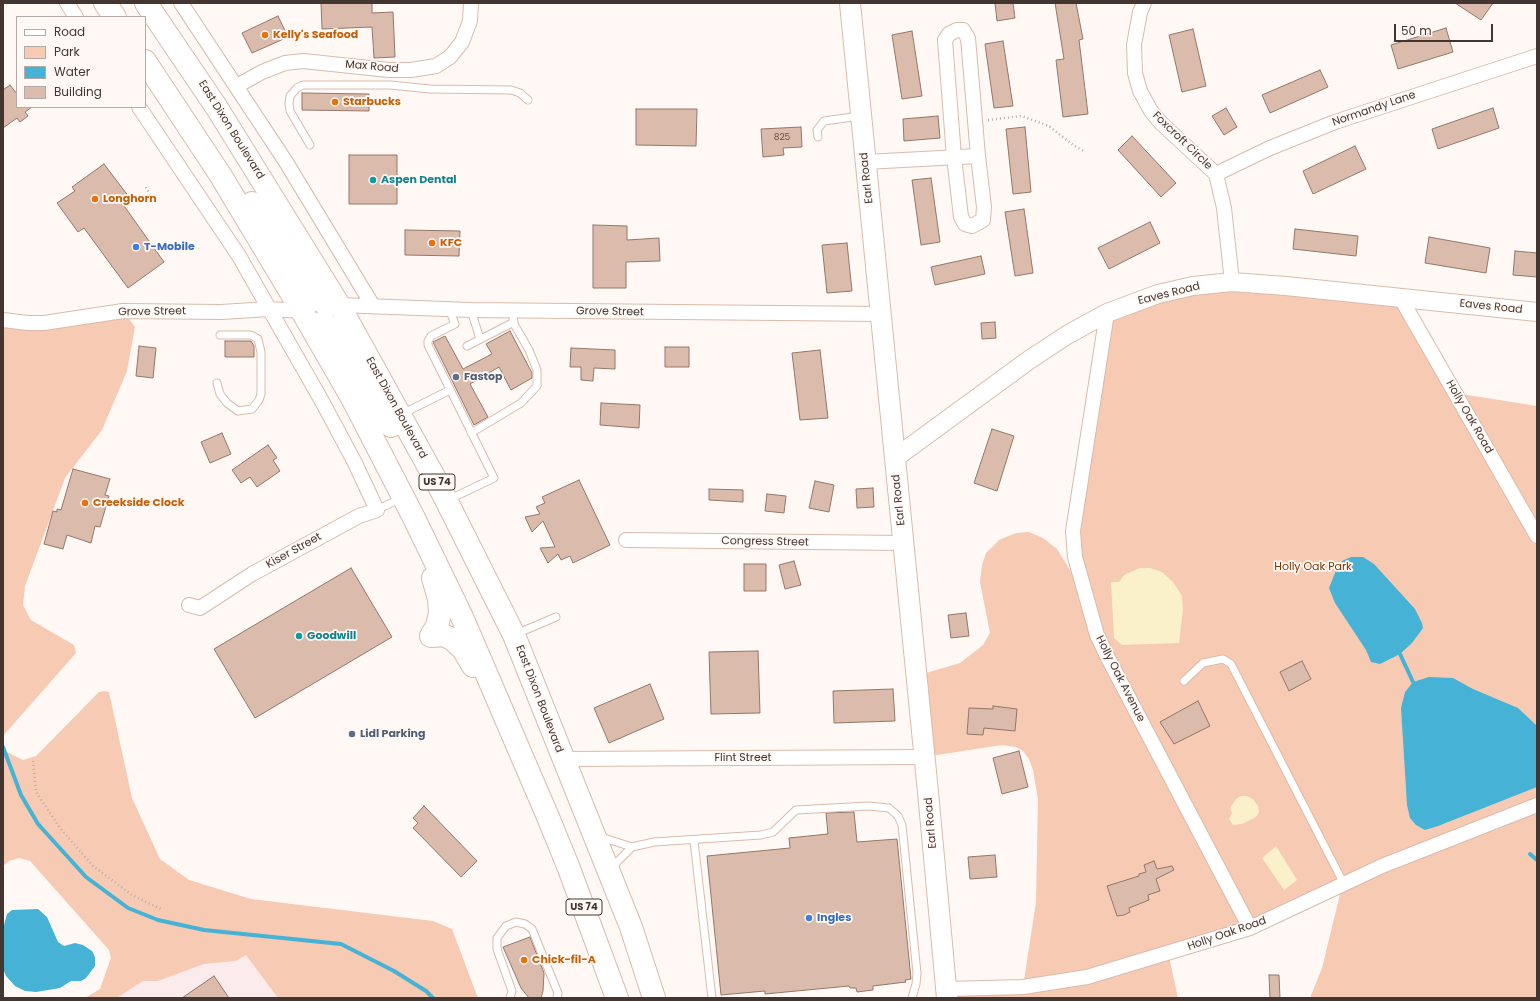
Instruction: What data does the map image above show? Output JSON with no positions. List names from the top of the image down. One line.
{"streets":{"highway":["East Dixon Boulevard","US 74"],"main road":["Earl Road"],"street":["Max Road","Normandy Lane","Foxcroft Circle","Eaves Road","Grove Street","Holly Oak Road","Congress Street","Kiser Street","Holly Oak Avenue","Flint Street"]},"crossings":[["Normandy Lane","Foxcroft Circle"],["East Dixon Boulevard","Grove Street"],["East Dixon Boulevard","Flint Street"],["Foxcroft Circle","Eaves Road"],["Earl Road","Eaves Road"],["Earl Road","Grove Street"],["Earl Road","Holly Oak Road"],["Earl Road","Congress Street"],["Earl Road","Flint Street"],["Eaves Road","Holly Oak Road"],["Eaves Road","Holly Oak Avenue"],["Grove Street","US 74"],["Holly Oak Road","Holly Oak Avenue"],["US 74","Kiser Street"]],"parks":["Holly Oak Park"],"places":["Kelly's Seafood","Starbucks","Aspen Dental","Longhorn","KFC","T-Mobile","Fastop","Creekside Clock","Goodwill","Lidl Parking","Ingles","Chick-fil-A"],"house_numbers":["825"],"legend":["Road","Park","Water","Building"],"scale_bar":"50 m"}
